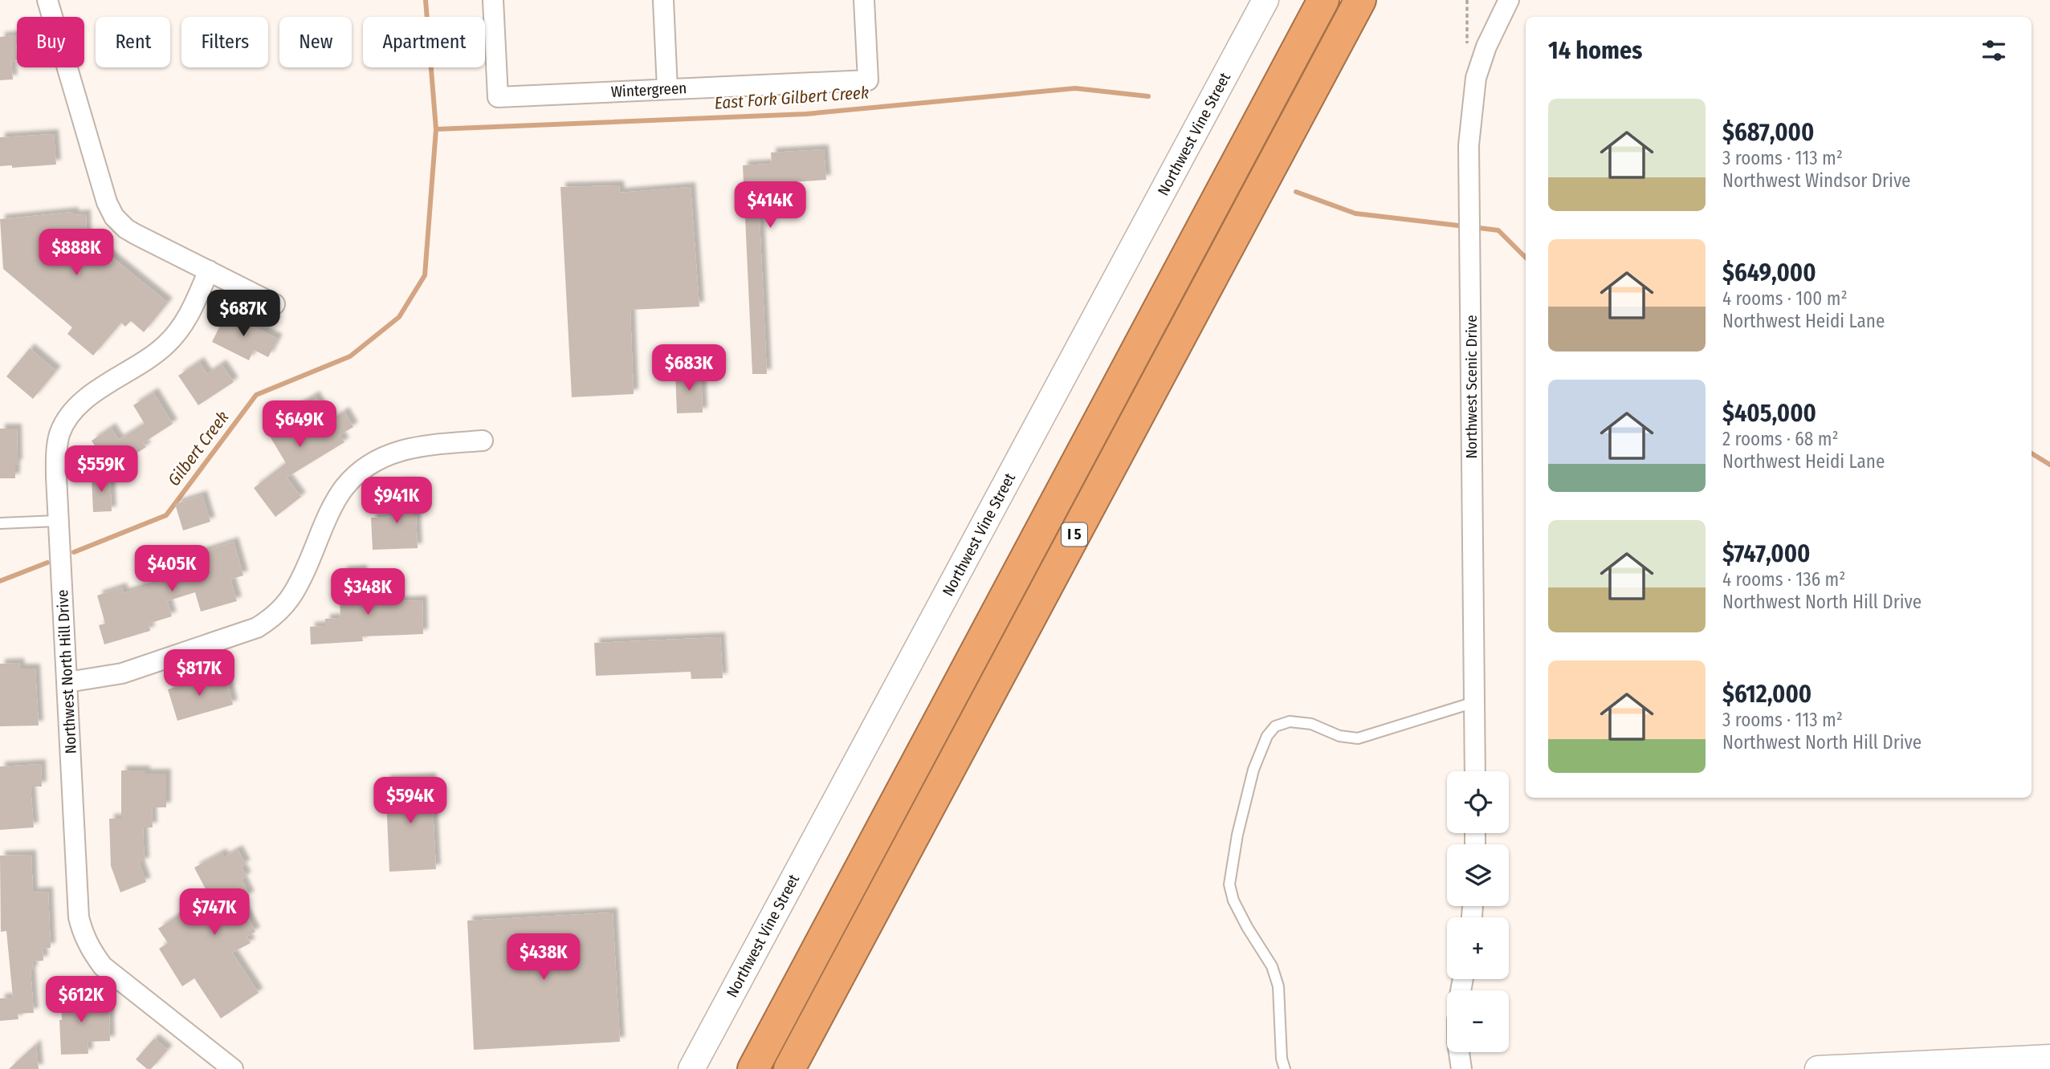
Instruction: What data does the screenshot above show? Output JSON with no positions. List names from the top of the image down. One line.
{"streets":{"highway":["I 5"],"street":["Wintergreen","Northwest Vine Street","Northwest Scenic Drive","Northwest North Hill Drive"]},"water":["East Fork Gilbert Creek","Gilbert Creek"],"page":{"chip":["Buy","Rent","Filters","New","Apartment"],"heading":"14 homes","list":[{"name":"$687,000","note":"3 rooms · 113 m² · Northwest Windsor Drive"},{"name":"$649,000","note":"4 rooms · 100 m² · Northwest Heidi Lane"},{"name":"$405,000","note":"2 rooms · 68 m² · Northwest Heidi Lane"},{"name":"$747,000","note":"4 rooms · 136 m² · Northwest North Hill Drive"},{"name":"$612,000","note":"3 rooms · 113 m² · Northwest North Hill Drive"}],"price":["$414K","$888K","$687K","$683K","$649K","$559K","$941K","$405K","$348K","$817K","$594K","$747K","$438K","$612K"],"map_buttons":["+","−"]}}
